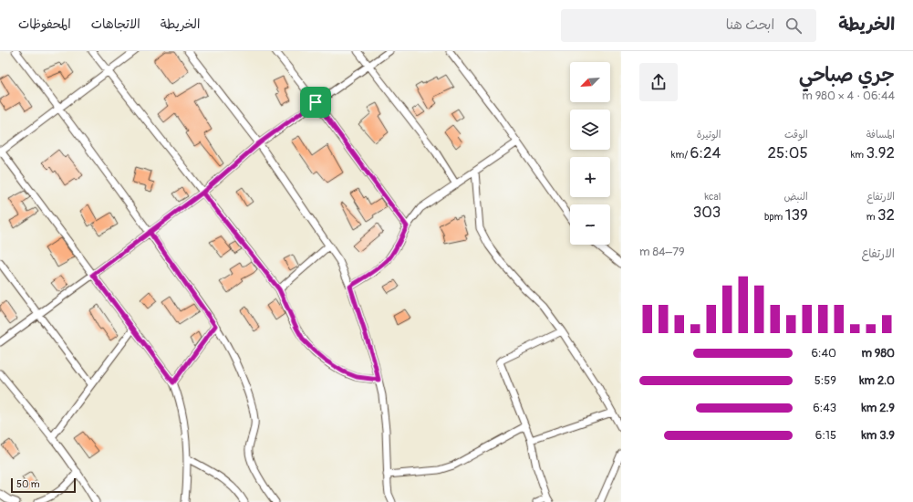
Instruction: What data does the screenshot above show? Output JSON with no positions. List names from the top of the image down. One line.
{"scale_bar":"50 m","north":"bottom left","page":{"header":"الخريطة","search":"ابحث هنا","nav":["الخريطة","الاتجاهات","المحفوظات"],"heading":["جري صباحي","06:44 · 4 × 980 m"],"map_buttons":["+","−"],"stats":[["المسافة","3.92 km"],["الوقت","25:05"],["الوتيرة","6:24 /km"],["الارتفاع","32 m"],["النبض","139 bpm"],["kcal","303"]],"chart":["الارتفاع","79–84 m"],"list":[{"name":"980 m","note":"6:40"},{"name":"2.0 km","note":"5:59"},{"name":"2.9 km","note":"6:43"},{"name":"3.9 km","note":"6:15"}],"scale":"50 m"}}
